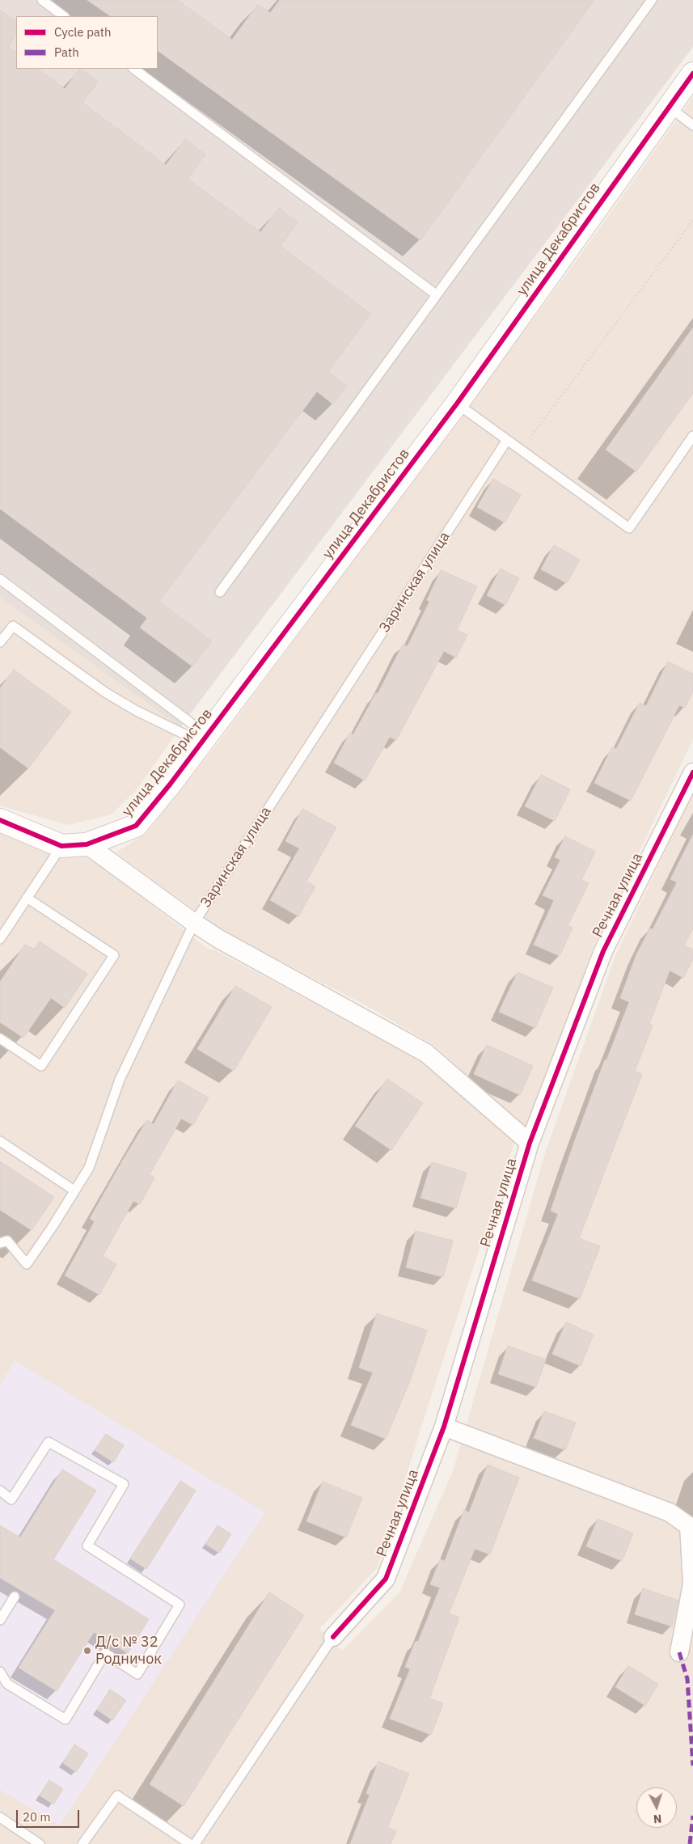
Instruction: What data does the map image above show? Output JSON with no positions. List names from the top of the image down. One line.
{"streets":{"street":["улица Декабристов","Речная улица"],"lane":["Заринская улица"]},"places":["Д/с № 32 Родничок"],"legend":["Cycle path","Path"],"scale_bar":"20 m","north":"bottom"}
